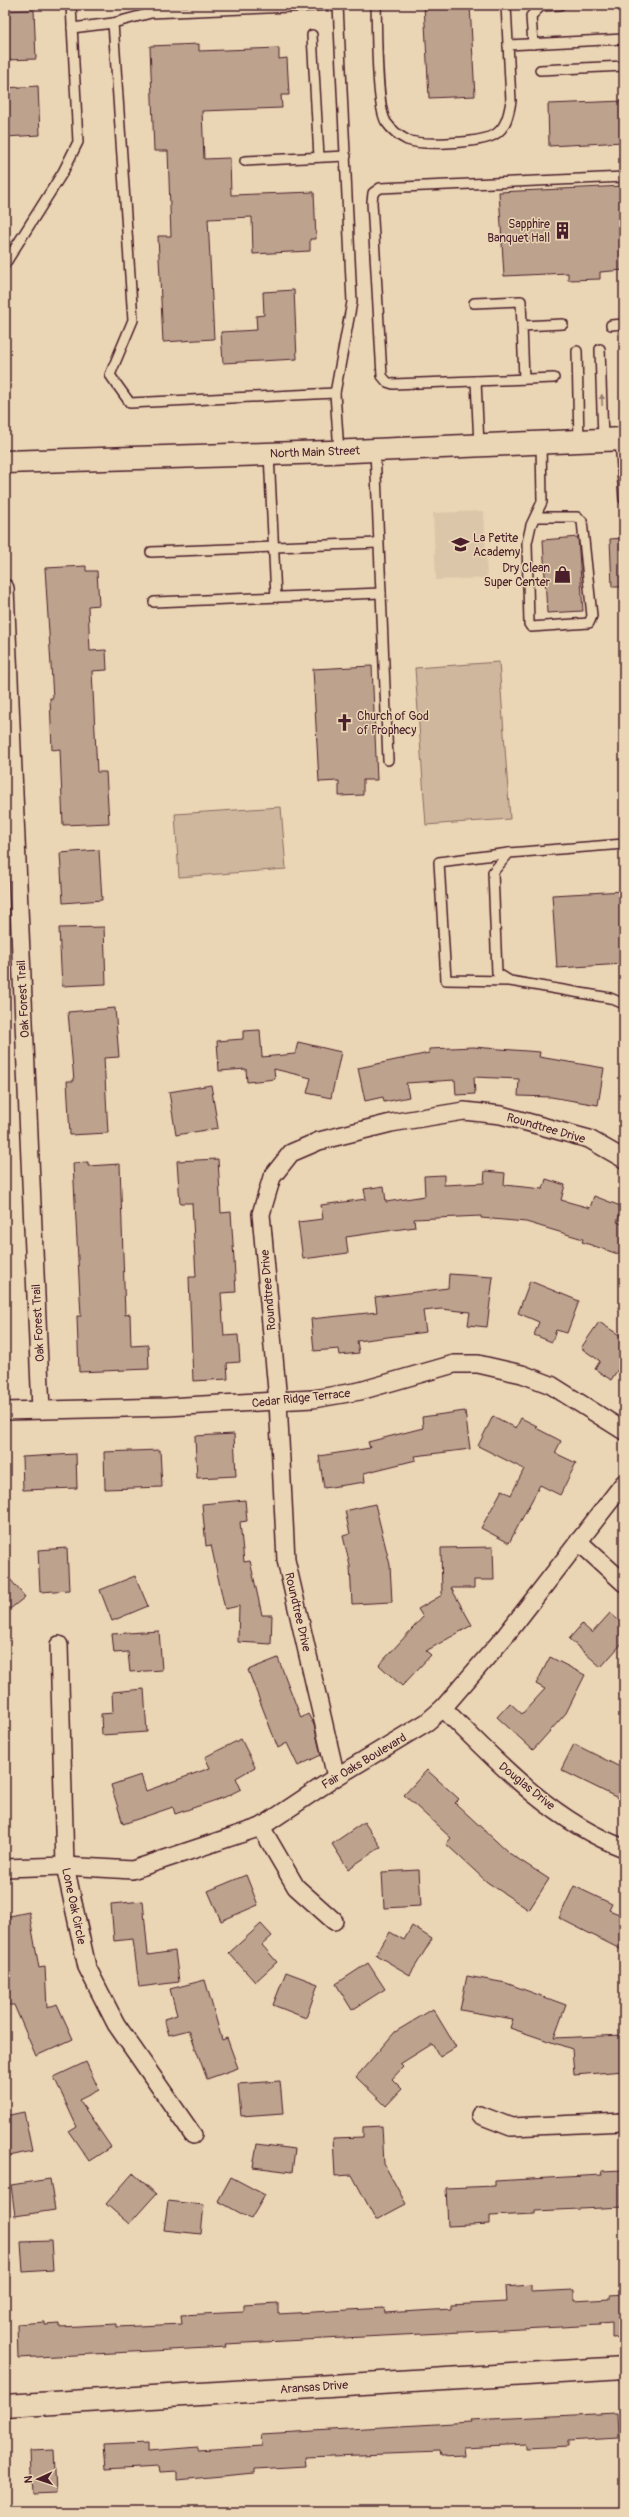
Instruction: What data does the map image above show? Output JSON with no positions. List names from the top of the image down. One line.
{"streets":{"street":["North Main Street","Oak Forest Trail","Roundtree Drive","Cedar Ridge Terrace","Fair Oaks Boulevard","Douglas Drive","Lone Oak Circle","Aransas Drive"]},"crossings":[["Oak Forest Trail","Cedar Ridge Terrace"],["Roundtree Drive","Cedar Ridge Terrace"],["Roundtree Drive","Fair Oaks Boulevard"],["Fair Oaks Boulevard","Douglas Drive"],["Fair Oaks Boulevard","Lone Oak Circle"]],"places":{"building":["Sapphire Banquet Hall"],"school or university":["La Petite Academy"],"shop":["Dry Clean Super Center"],"church":["Church of God of Prophecy"]},"north":"left"}
